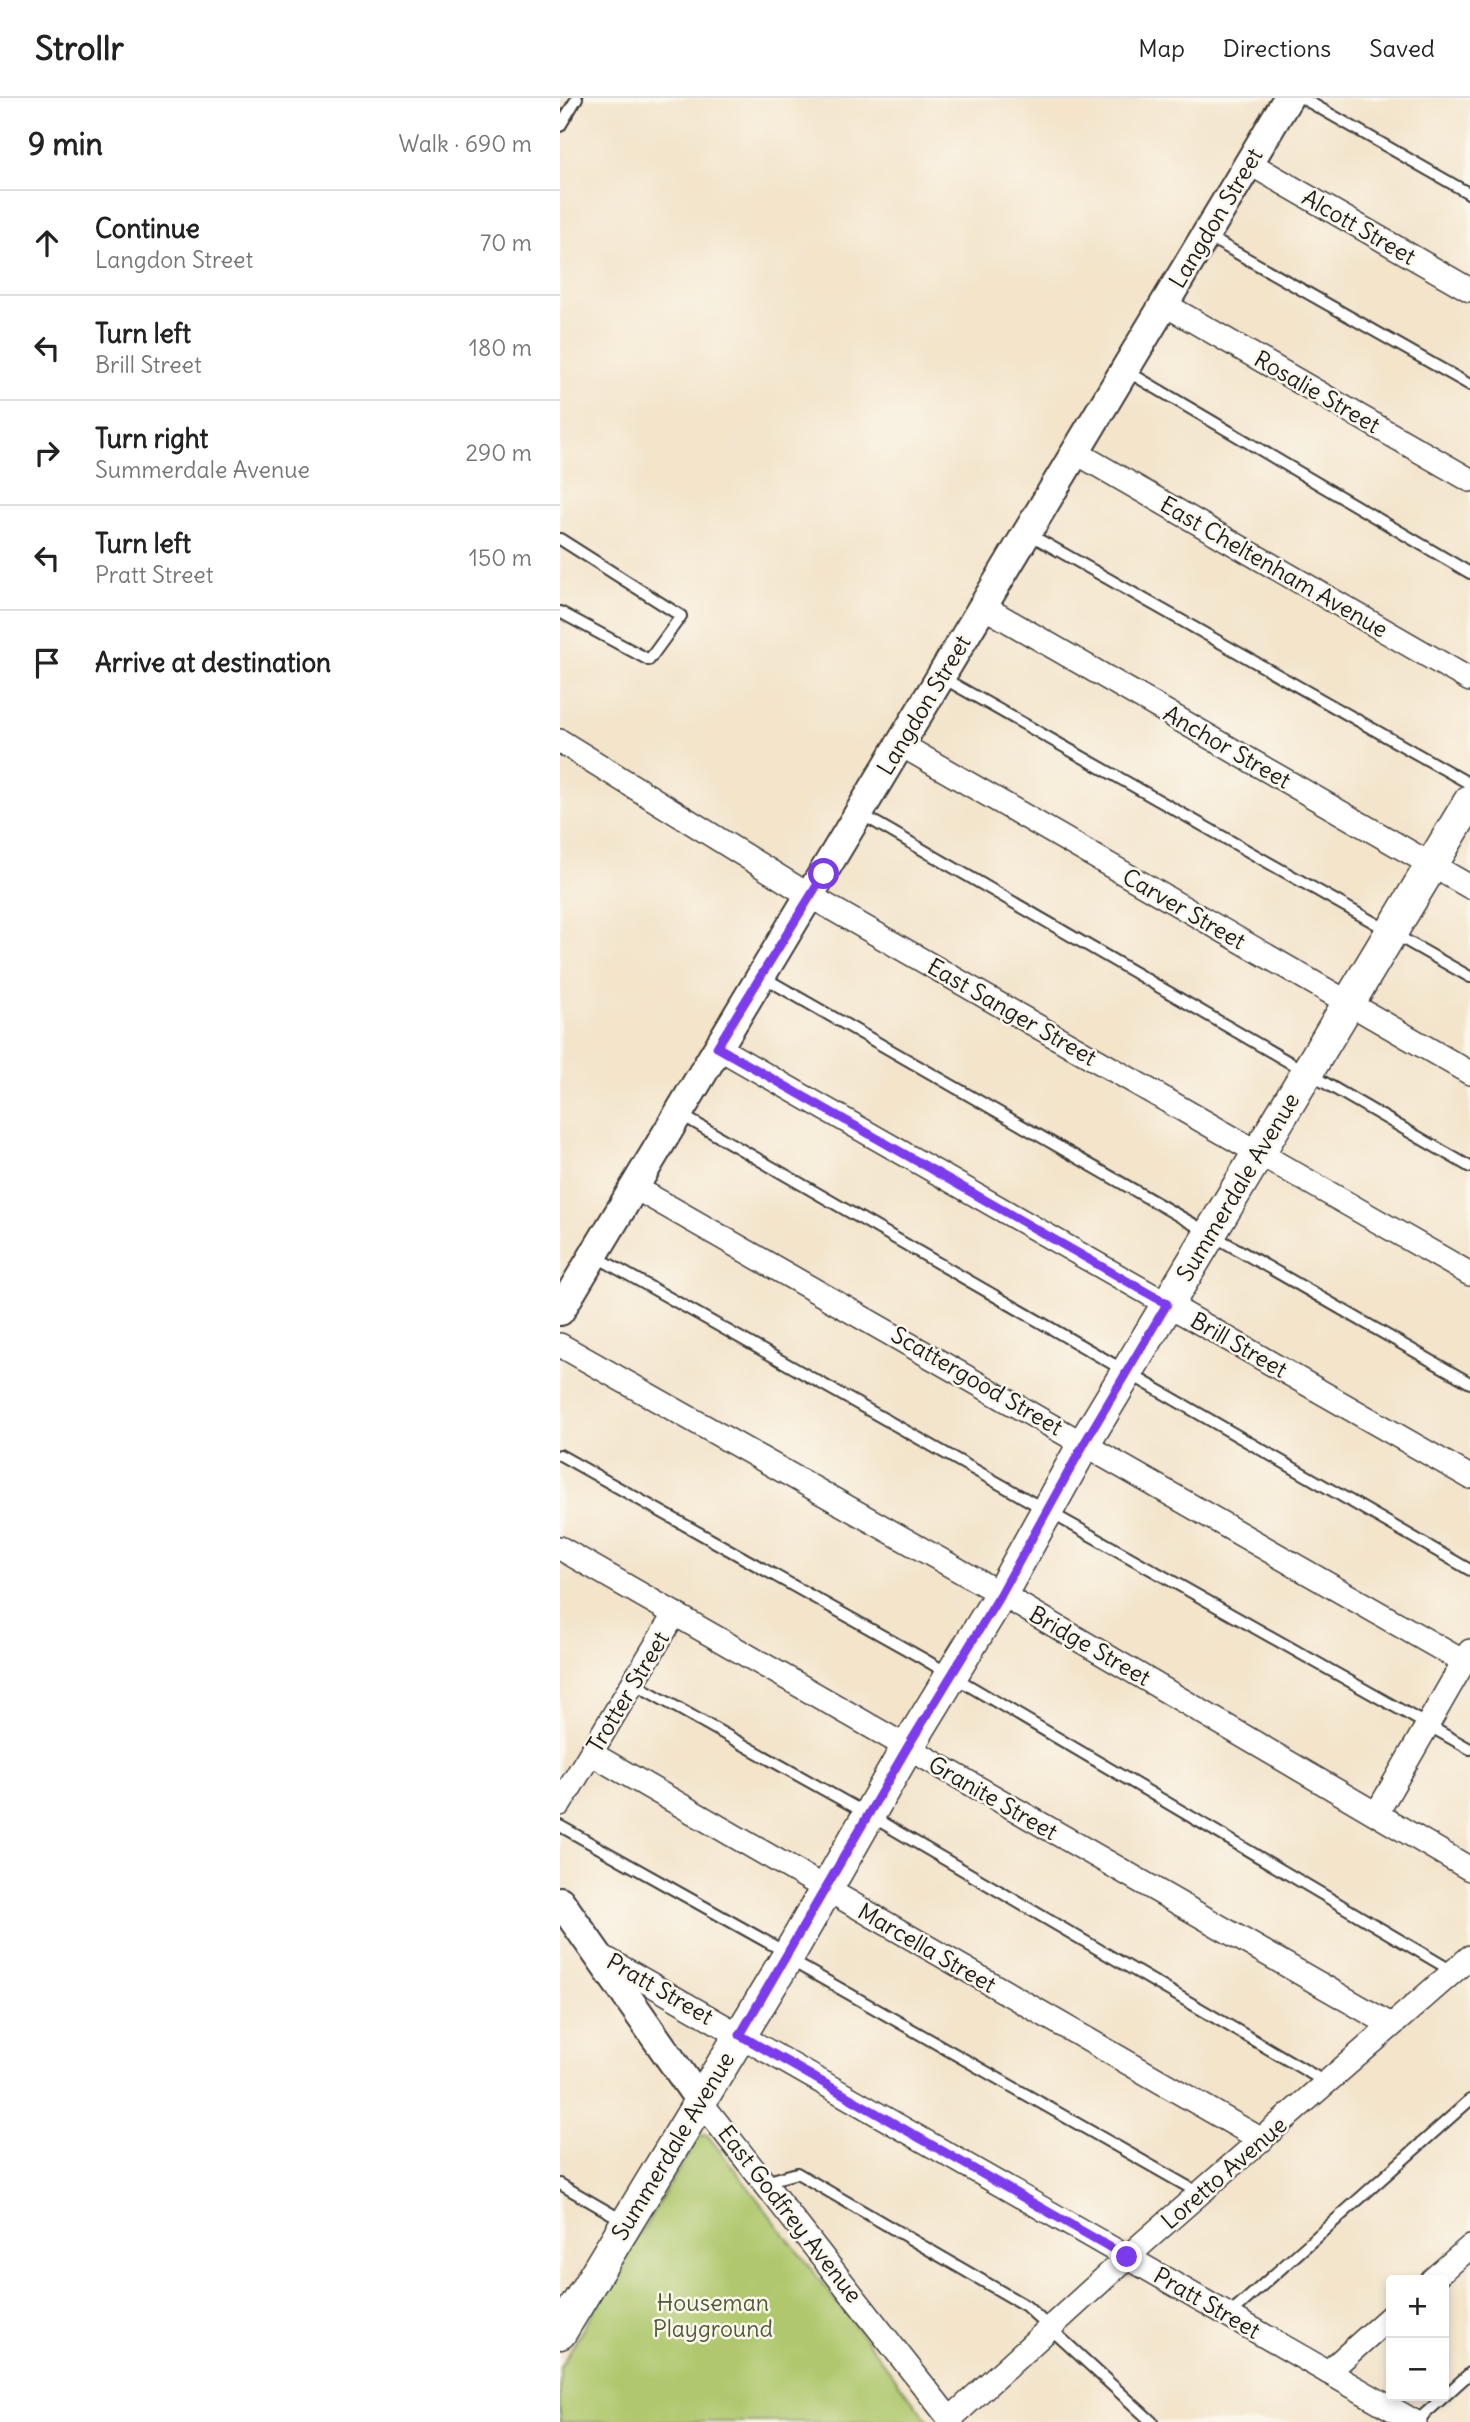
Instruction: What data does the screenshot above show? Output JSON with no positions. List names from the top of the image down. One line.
{"streets":{"main road":["Summerdale Avenue"],"street":["Langdon Street","Alcott Street","Rosalie Street","East Cheltenham Avenue","Anchor Street","Carver Street","East Sanger Street","Brill Street","Scattergood Street","Bridge Street","Trotter Street","Granite Street","Marcella Street","Pratt Street","Loretto Avenue","East Godfrey Avenue"]},"crossings":[["Langdon Street","Alcott Street"],["Langdon Street","Rosalie Street"],["Langdon Street","East Cheltenham Avenue"],["Langdon Street","Anchor Street"],["Langdon Street","Carver Street"],["Langdon Street","East Sanger Street"],["Langdon Street","Brill Street"],["Langdon Street","Scattergood Street"],["Anchor Street","Summerdale Avenue"],["Carver Street","Summerdale Avenue"],["East Sanger Street","Summerdale Avenue"],["Summerdale Avenue","Brill Street"],["Summerdale Avenue","Scattergood Street"],["Summerdale Avenue","Bridge Street"],["Summerdale Avenue","Granite Street"],["Summerdale Avenue","Marcella Street"],["Summerdale Avenue","Pratt Street"],["Summerdale Avenue","East Godfrey Avenue"],["Trotter Street","Granite Street"],["Trotter Street","Marcella Street"],["Granite Street","Loretto Avenue"],["Marcella Street","Loretto Avenue"],["Pratt Street","Loretto Avenue"],["Pratt Street","East Godfrey Avenue"],["Loretto Avenue","East Godfrey Avenue"]],"parks":["Houseman Playground"],"page":{"header":"Strollr","nav":["Map","Directions","Saved"],"heading":["9 min","Walk · 690 m"],"list":[["Continue","Langdon Street","70 m"],["Turn left","Brill Street","180 m"],["Turn right","Summerdale Avenue","290 m"],["Turn left","Pratt Street","150 m"],"Arrive at destination"],"map_buttons":["+","−"]}}
